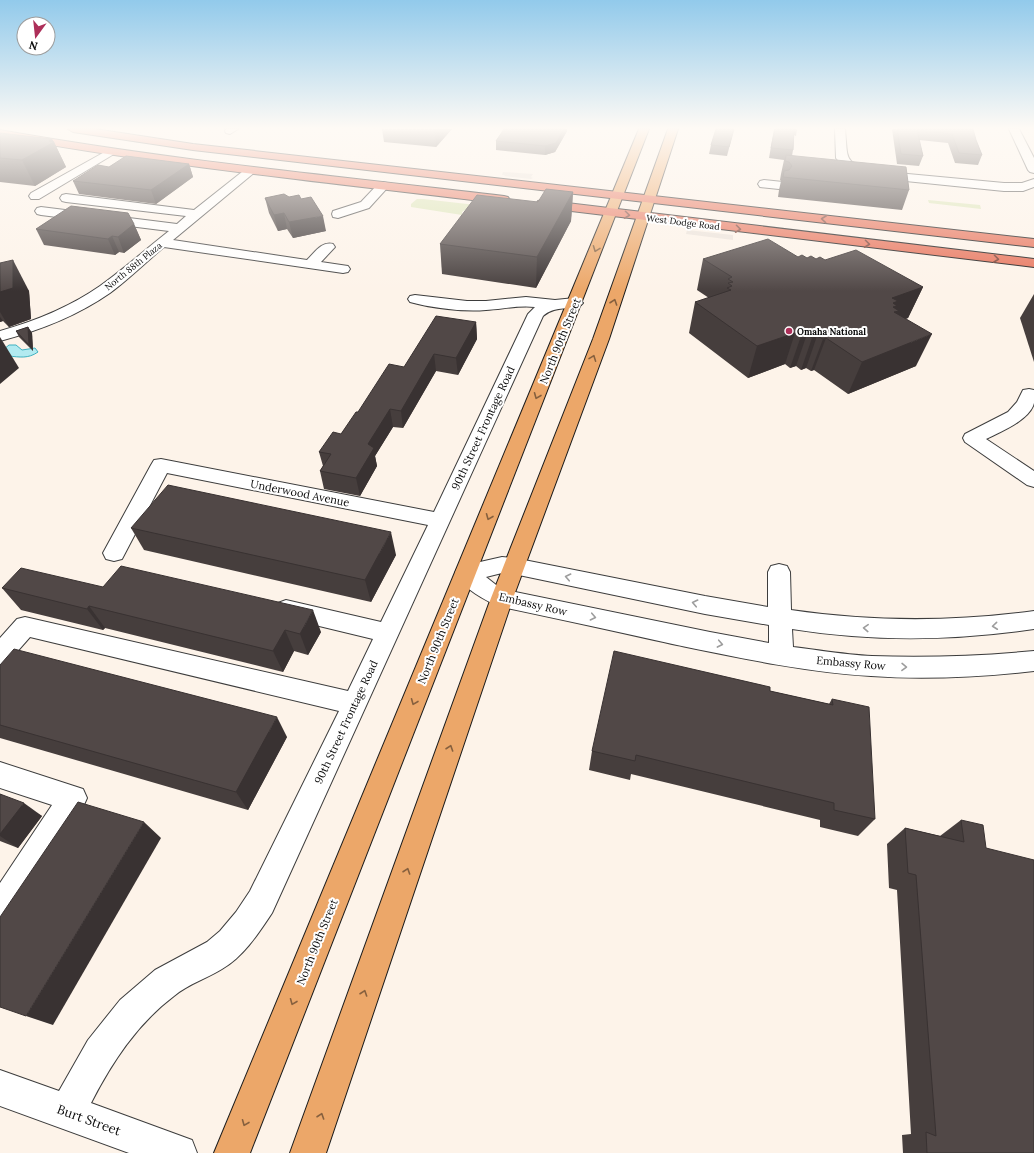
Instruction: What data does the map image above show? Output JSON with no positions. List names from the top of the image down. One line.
{"streets":{"highway":["West Dodge Road"],"main road":["North 90th Street"],"street":["North 88th Plaza","90th Street Frontage Road","Underwood Avenue","Embassy Row","Burt Street"]},"crossings":[["West Dodge Road","North 90th Street"],["North 90th Street","90th Street Frontage Road"],["North 90th Street","Embassy Row"],["90th Street Frontage Road","Underwood Avenue"],["90th Street Frontage Road","Burt Street"]],"places":["Omaha National"],"north":"bottom"}
